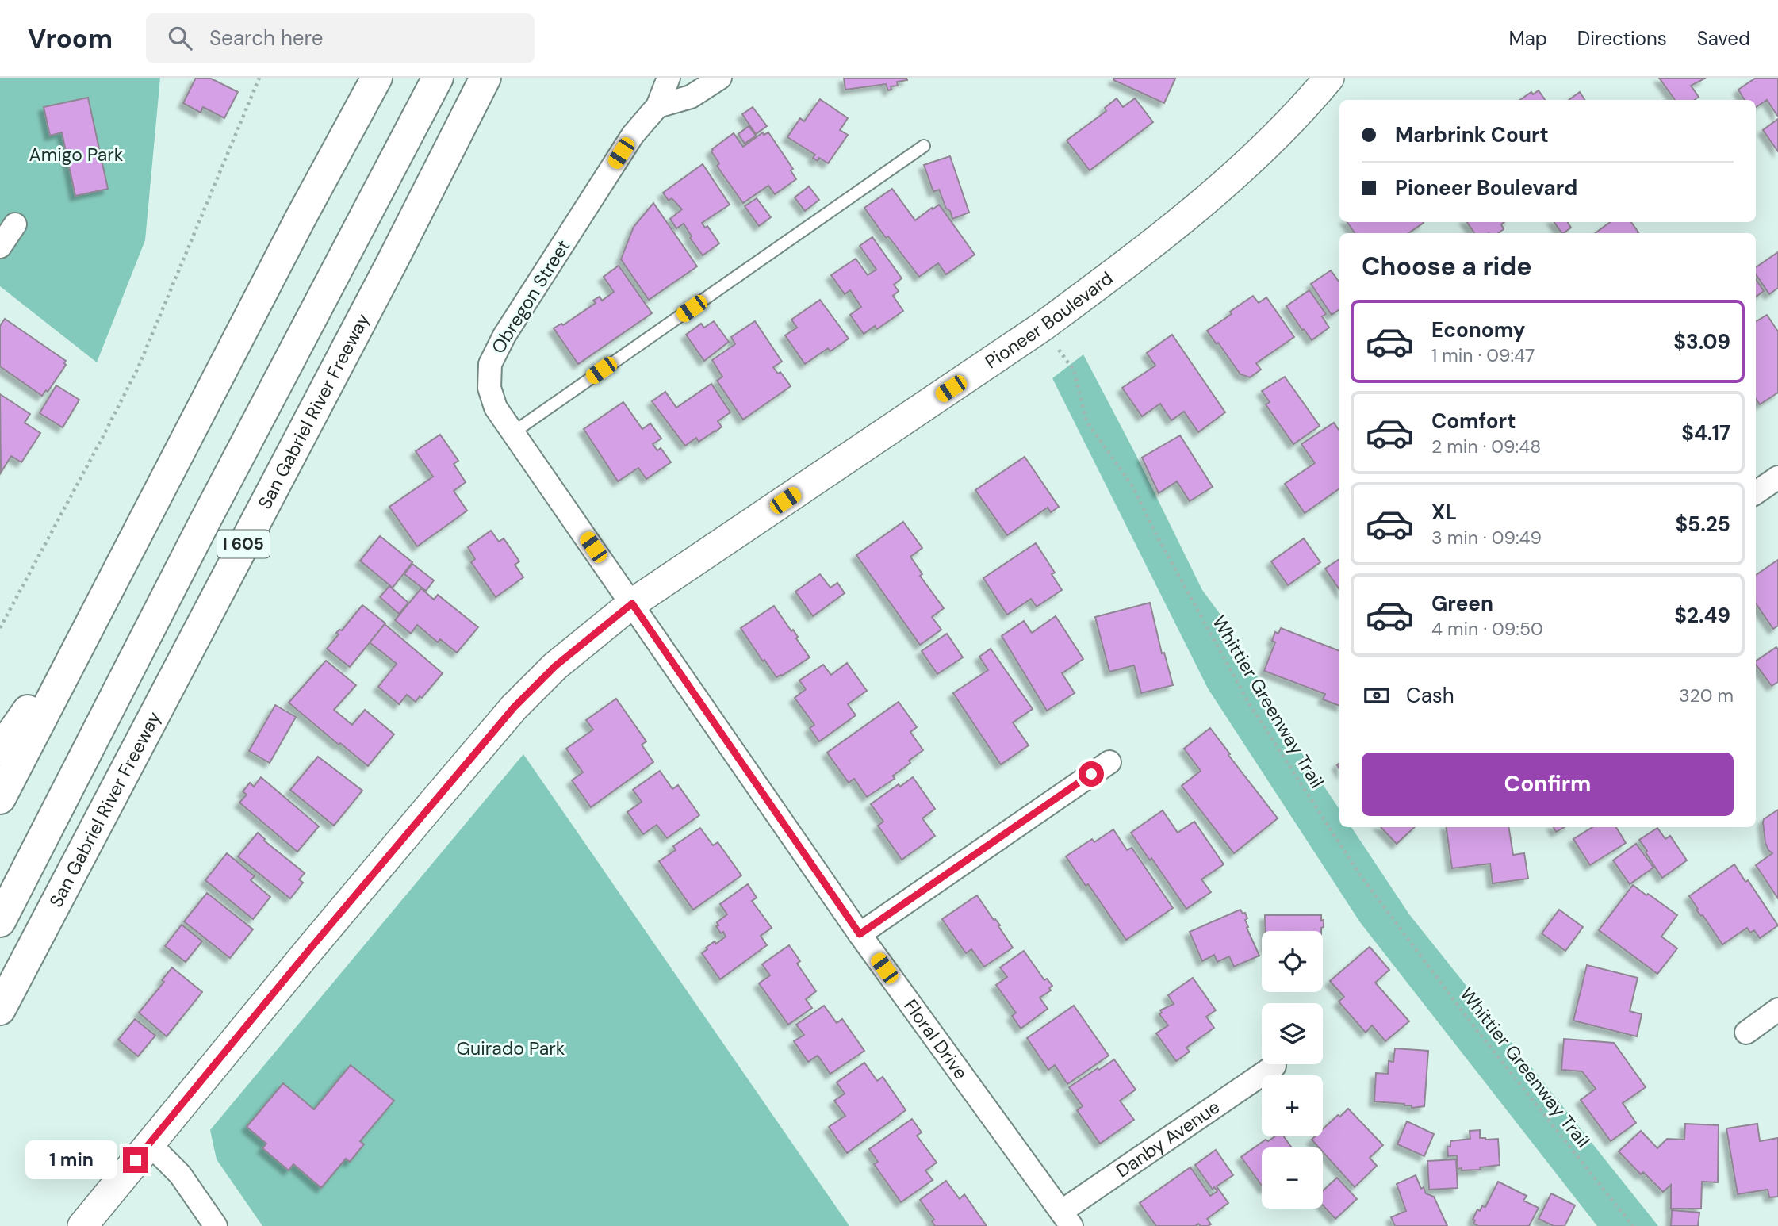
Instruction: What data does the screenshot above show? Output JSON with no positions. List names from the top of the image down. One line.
{"streets":{"highway":["San Gabriel River Freeway","I 605"],"street":["Obregon Street","Pioneer Boulevard","Floral Drive","Danby Avenue"],"path":["Whittier Greenway Trail"]},"crossings":[["Obregon Street","Pioneer Boulevard"],["Obregon Street","Floral Drive"],["Pioneer Boulevard","Whittier Greenway Trail"],["Pioneer Boulevard","Floral Drive"],["Floral Drive","Danby Avenue"]],"parks":["Amigo Park","Guirado Park"],"page":{"header":"Vroom","search":"Search here","nav":["Map","Directions","Saved"],"banner":["Marbrink Court","Pioneer Boulevard"],"heading":"Choose a ride","list":[{"name":"Economy","note":"1 min · 09:47","value":"$3.09"},{"name":"Comfort","note":"2 min · 09:48","value":"$4.17"},{"name":"XL","note":"3 min · 09:49","value":"$5.25"},{"name":"Green","note":"4 min · 09:50","value":"$2.49"}],"pay":["Cash","320 m"],"buttons":"Confirm","map_buttons":["+","−"],"bubble":"1 min"}}
